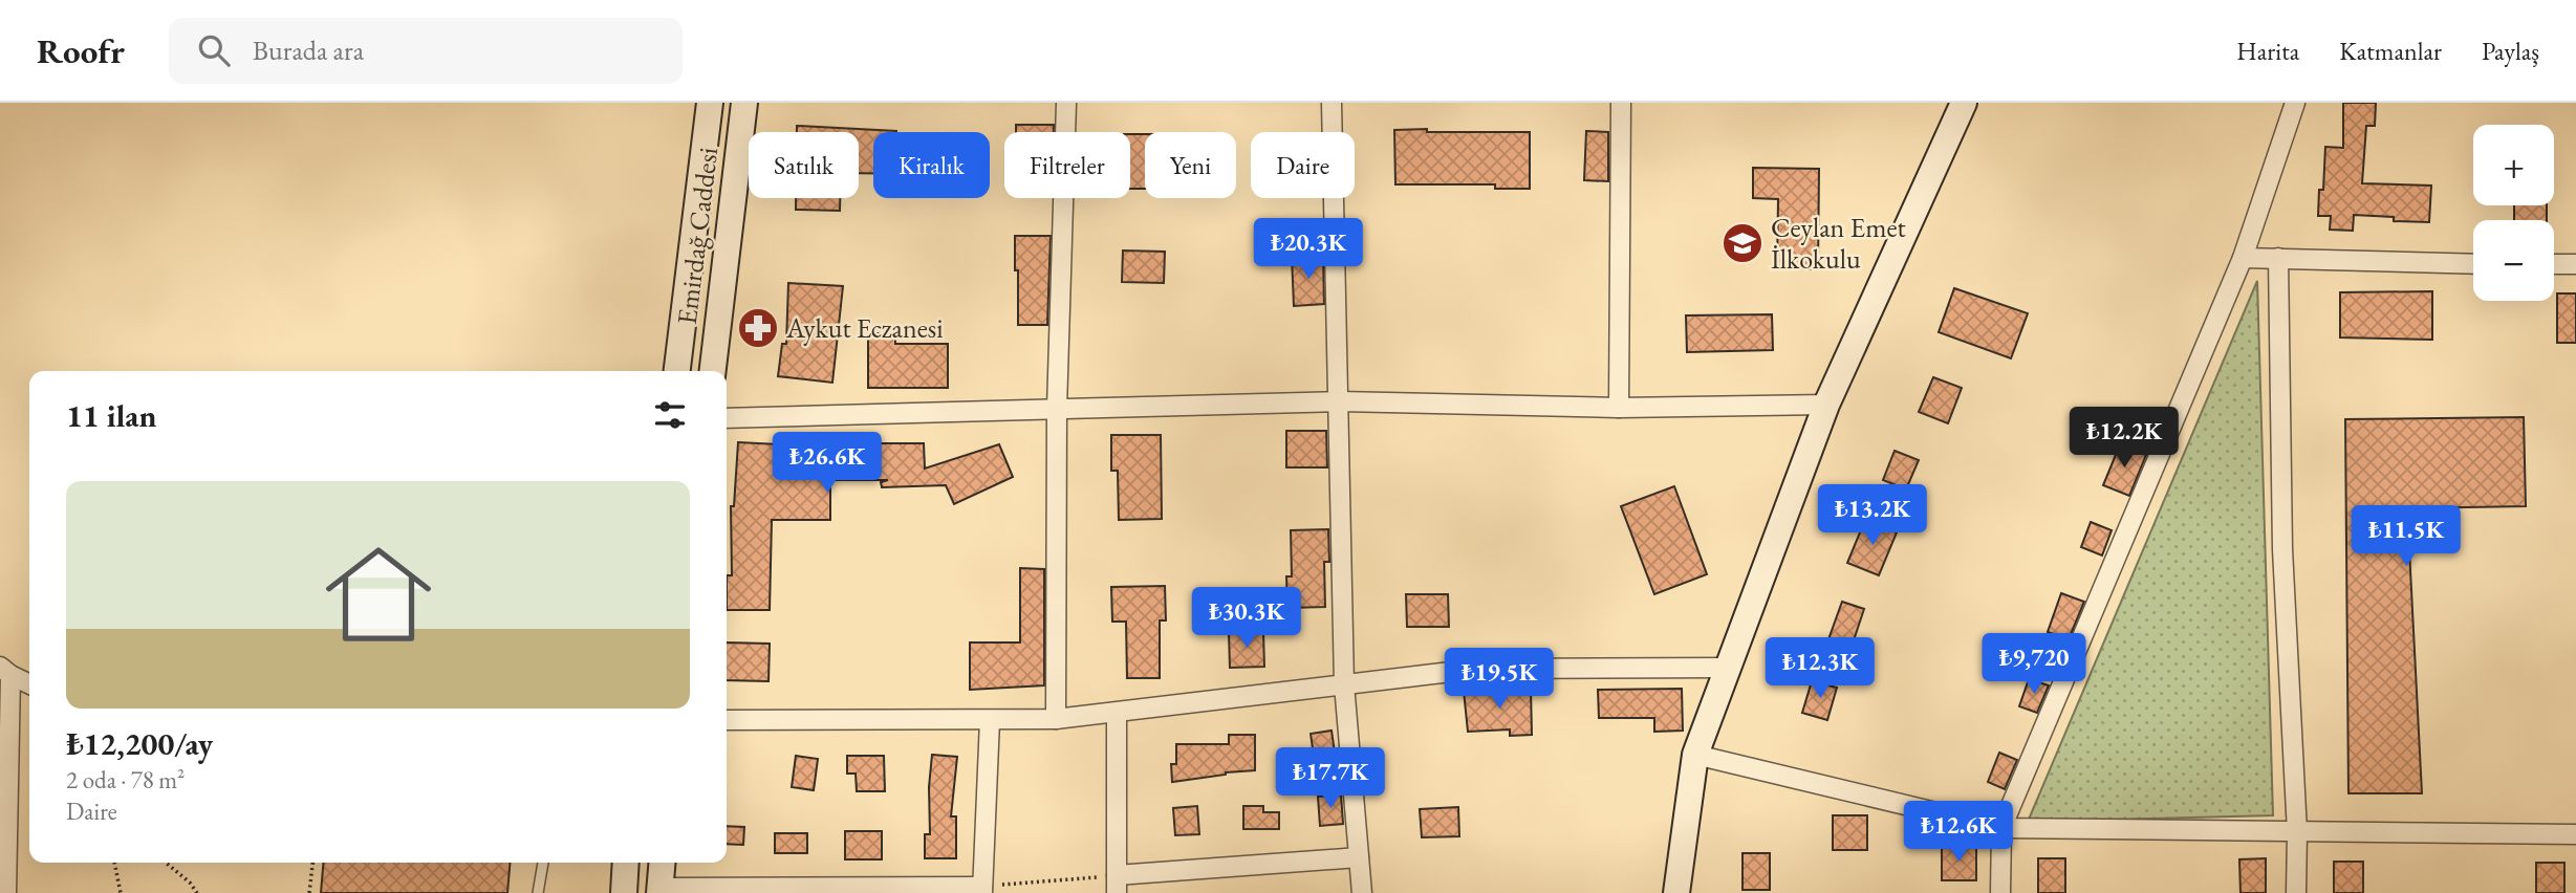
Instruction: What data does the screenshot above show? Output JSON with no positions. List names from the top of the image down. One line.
{"streets":{"street":["Emirdağ Caddesi"]},"places":{"school or university":["Ceylan Emet İlkokulu"],"pharmacy":["Aykut Eczanesi"]},"page":{"header":"Roofr","search":"Burada ara","nav":["Harita","Katmanlar","Paylaş"],"map_buttons":["+","−"],"chip":["Satılık","Kiralık","Filtreler","Yeni","Daire"],"price":["₺20.3K","₺12.2K","₺26.6K","₺13.2K","₺11.5K","₺30.3K","₺9,720","₺12.3K","₺19.5K","₺17.7K","₺12.6K"],"heading":"11 ilan","list":[{"name":"₺12,200/ay","note":"2 oda · 78 m² · Daire"}]}}
